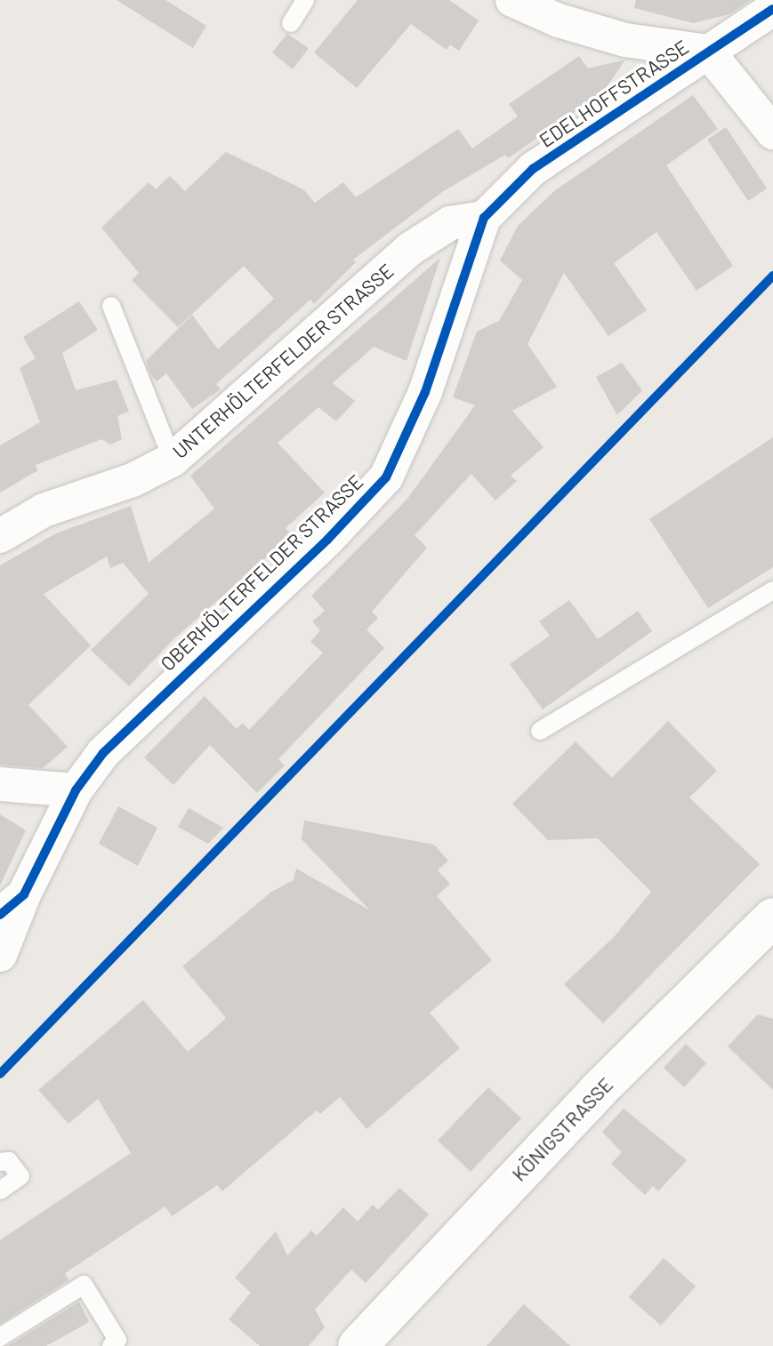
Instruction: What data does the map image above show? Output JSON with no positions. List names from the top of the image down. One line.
{"streets":{"main road":["KÖNIGSTRASSE"],"street":["EDELHOFFSTRASSE","UNTERHÖLTERFELDER STRASSE","OBERHÖLTERFELDER STRASSE"]},"crossings":[["EDELHOFFSTRASSE","UNTERHÖLTERFELDER STRASSE"],["EDELHOFFSTRASSE","OBERHÖLTERFELDER STRASSE"],["UNTERHÖLTERFELDER STRASSE","OBERHÖLTERFELDER STRASSE"]]}
